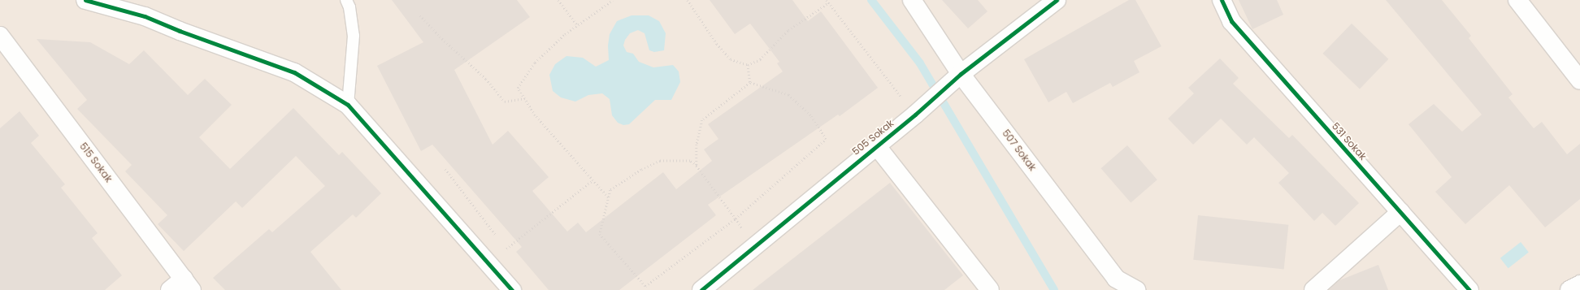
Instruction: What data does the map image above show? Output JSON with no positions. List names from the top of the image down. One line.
{"streets":{"street":["505 Sokak","531 Sokak","507 Sokak","515 Sokak"]},"crossings":[["505 Sokak","507 Sokak"]]}
